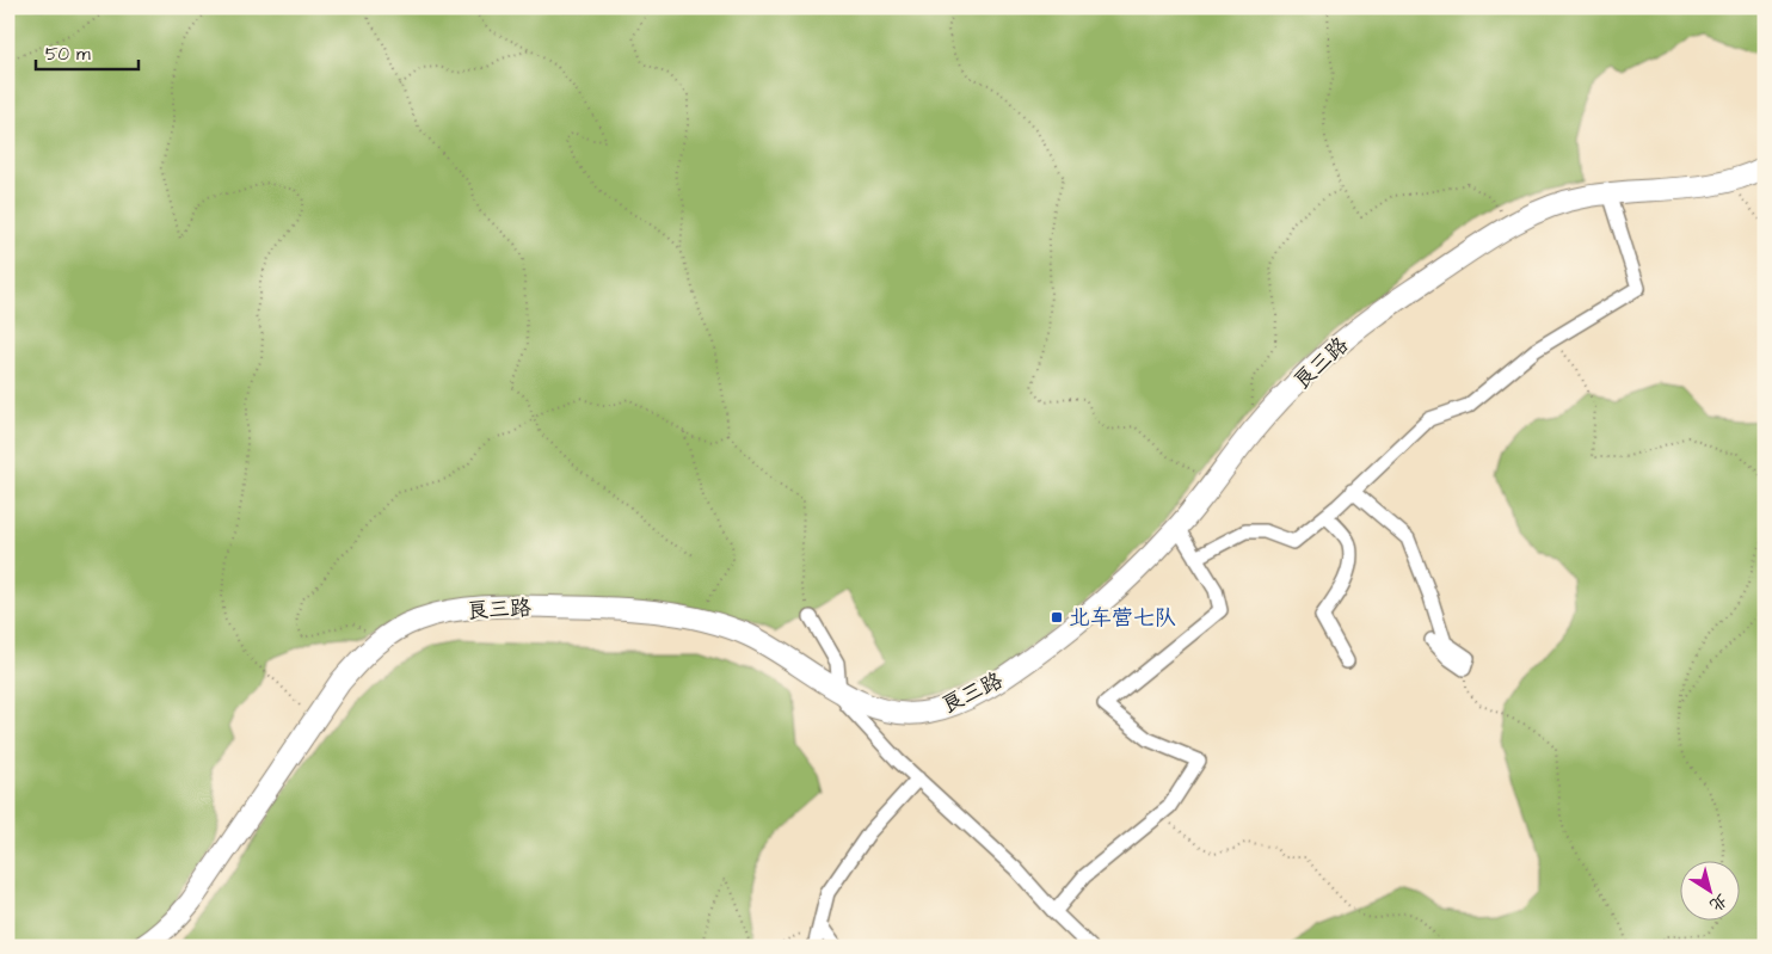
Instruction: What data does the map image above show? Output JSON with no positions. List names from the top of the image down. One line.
{"streets":{"main road":["良三路"]},"places":{"transit":["北车营七队"]},"scale_bar":"50 m","north":"bottom right"}
